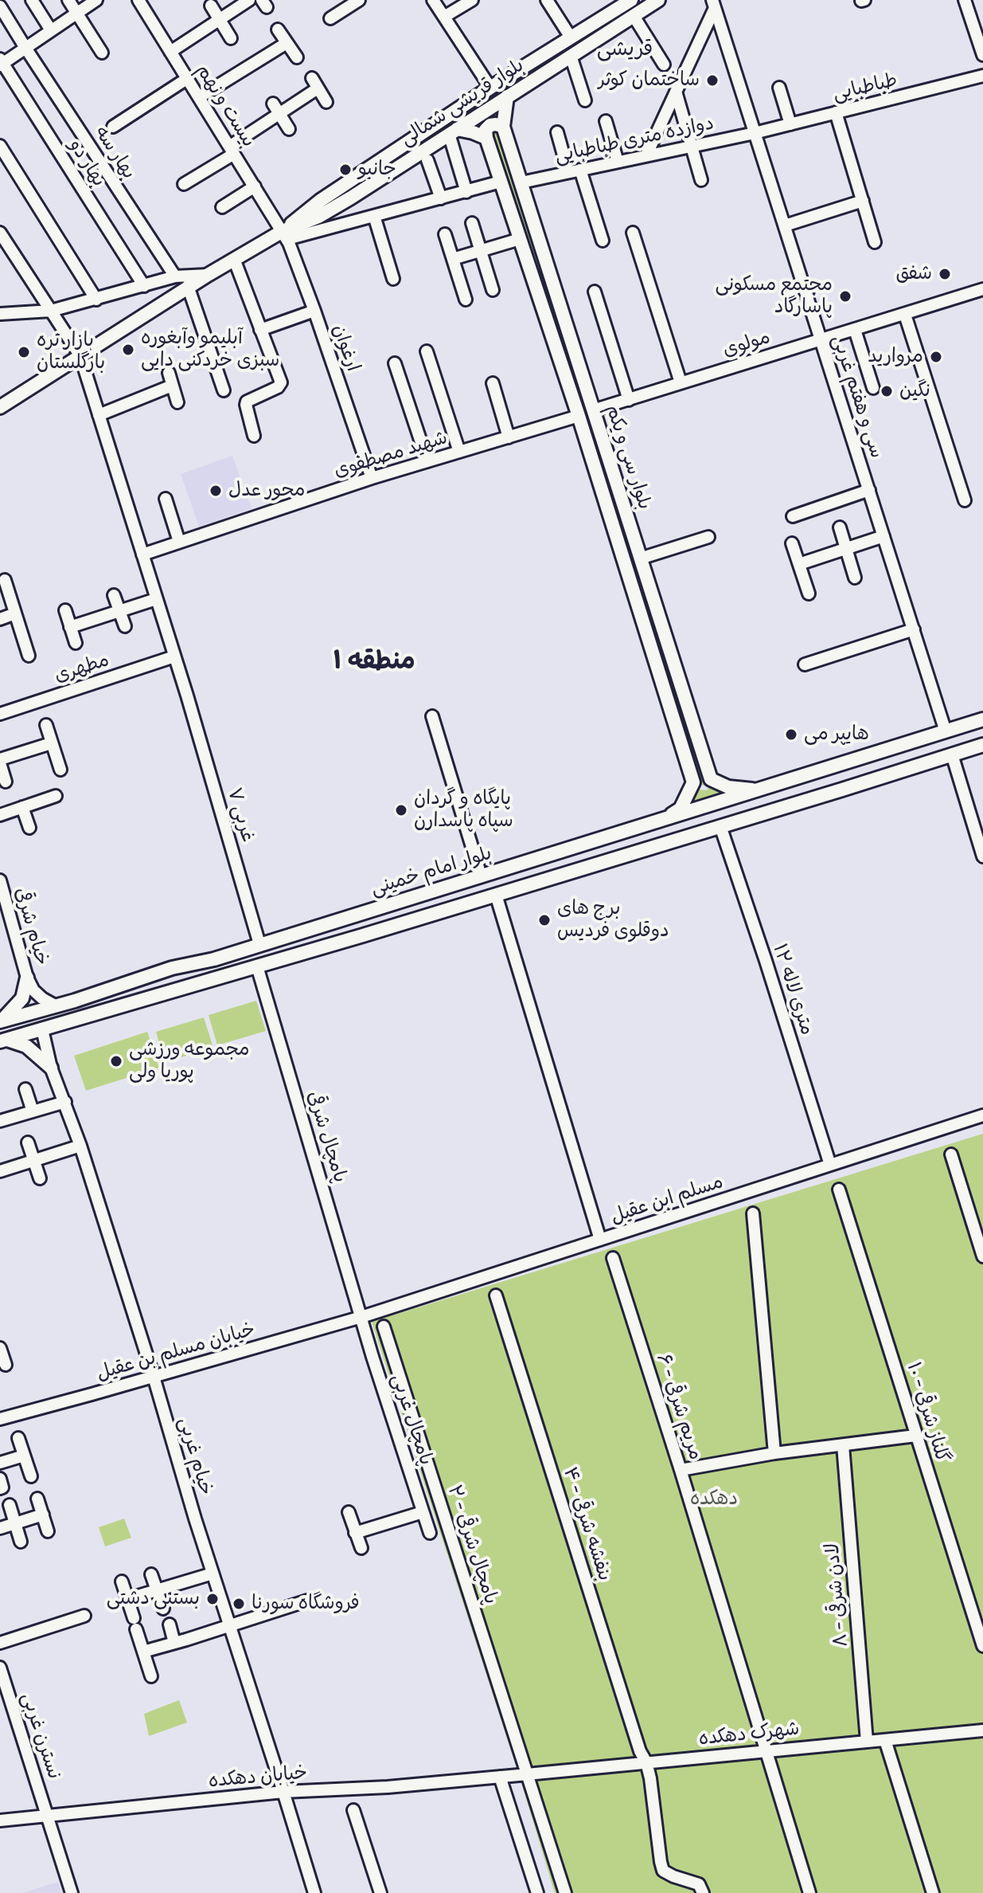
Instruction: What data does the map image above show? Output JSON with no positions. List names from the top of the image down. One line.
{"streets":{"main road":["بلوار قریشی شمالی","بلوار سی و یکم","بلوار امام خمینی"],"street":["طباطبایی","بیست و نهم","دوازده متری طباطبایی","بهار سه","بهار دو","مولوی","ارغوان","سی و هفتم غربی","شهید مصطفوی","مطهری","۷ غربی","خیام شرقی","۱۲ متری لاله","پامچال شرقی","مسلم ابن عقیل","خیابان مسلم بن عقیل","مریم شرقی - ۶","گلناز شرقی - ۱۰","پامچال غربی","خیام غربی","بنفشه شرقی - ۴","پامچال شرقی - ۲","لادن شرقی - ۸","شهرک دهکده","نسترن غربی","خیابان دهکده"]},"crossings":[["طباطبایی","دوازده متری طباطبایی"],["طباطبایی","سی و هفتم غربی"],["بلوار قریشی شمالی","بیست و نهم"],["بلوار قریشی شمالی","ارغوان"],["بلوار قریشی شمالی","بلوار سی و یکم"],["بیست و نهم","ارغوان"],["دوازده متری طباطبایی","سی و هفتم غربی"],["دوازده متری طباطبایی","بلوار سی و یکم"],["مولوی","سی و هفتم غربی"],["مولوی","بلوار سی و یکم"],["ارغوان","شهید مصطفوی"],["سی و هفتم غربی","بلوار امام خمینی"],["شهید مصطفوی","بلوار سی و یکم"],["مطهری","۷ غربی"],["۷ غربی","بلوار امام خمینی"],["بلوار امام خمینی","خیام شرقی"],["۱۲ متری لاله","مسلم ابن عقیل"],["پامچال شرقی","مسلم ابن عقیل"],["پامچال شرقی","خیابان مسلم بن عقیل"],["پامچال شرقی","پامچال غربی"],["مسلم ابن عقیل","خیابان مسلم بن عقیل"],["مسلم ابن عقیل","پامچال غربی"],["خیابان مسلم بن عقیل","پامچال غربی"],["خیابان مسلم بن عقیل","خیام غربی"],["مریم شرقی - ۶","شهرک دهکده"],["خیام غربی","خیابان دهکده"],["بنفشه شرقی - ۴","شهرک دهکده"],["پامچال شرقی - ۲","شهرک دهکده"],["پامچال شرقی - ۲","خیابان دهکده"],["لادن شرقی - ۸","شهرک دهکده"],["شهرک دهکده","خیابان دهکده"],["نسترن غربی","خیابان دهکده"]],"districts":["قریشی","منطقه ۱"],"parks":["دهکده"],"places":["ساختمان کوثر","جانبو","شفق","مجتمع مسکونی پاسارگاد","آبلیمو وآبغوره سبزی خردکنی دایی","بازار تره بارگلستان","مروارید","نگین","محور عدل","هایپر می","پایگاه و گردان سپاه پاسدارن","برج های دوقلوی فردیس","مجموعه ورزشی پوریا ولی","بستنی دشتی","فروشگاه سورنا"]}
